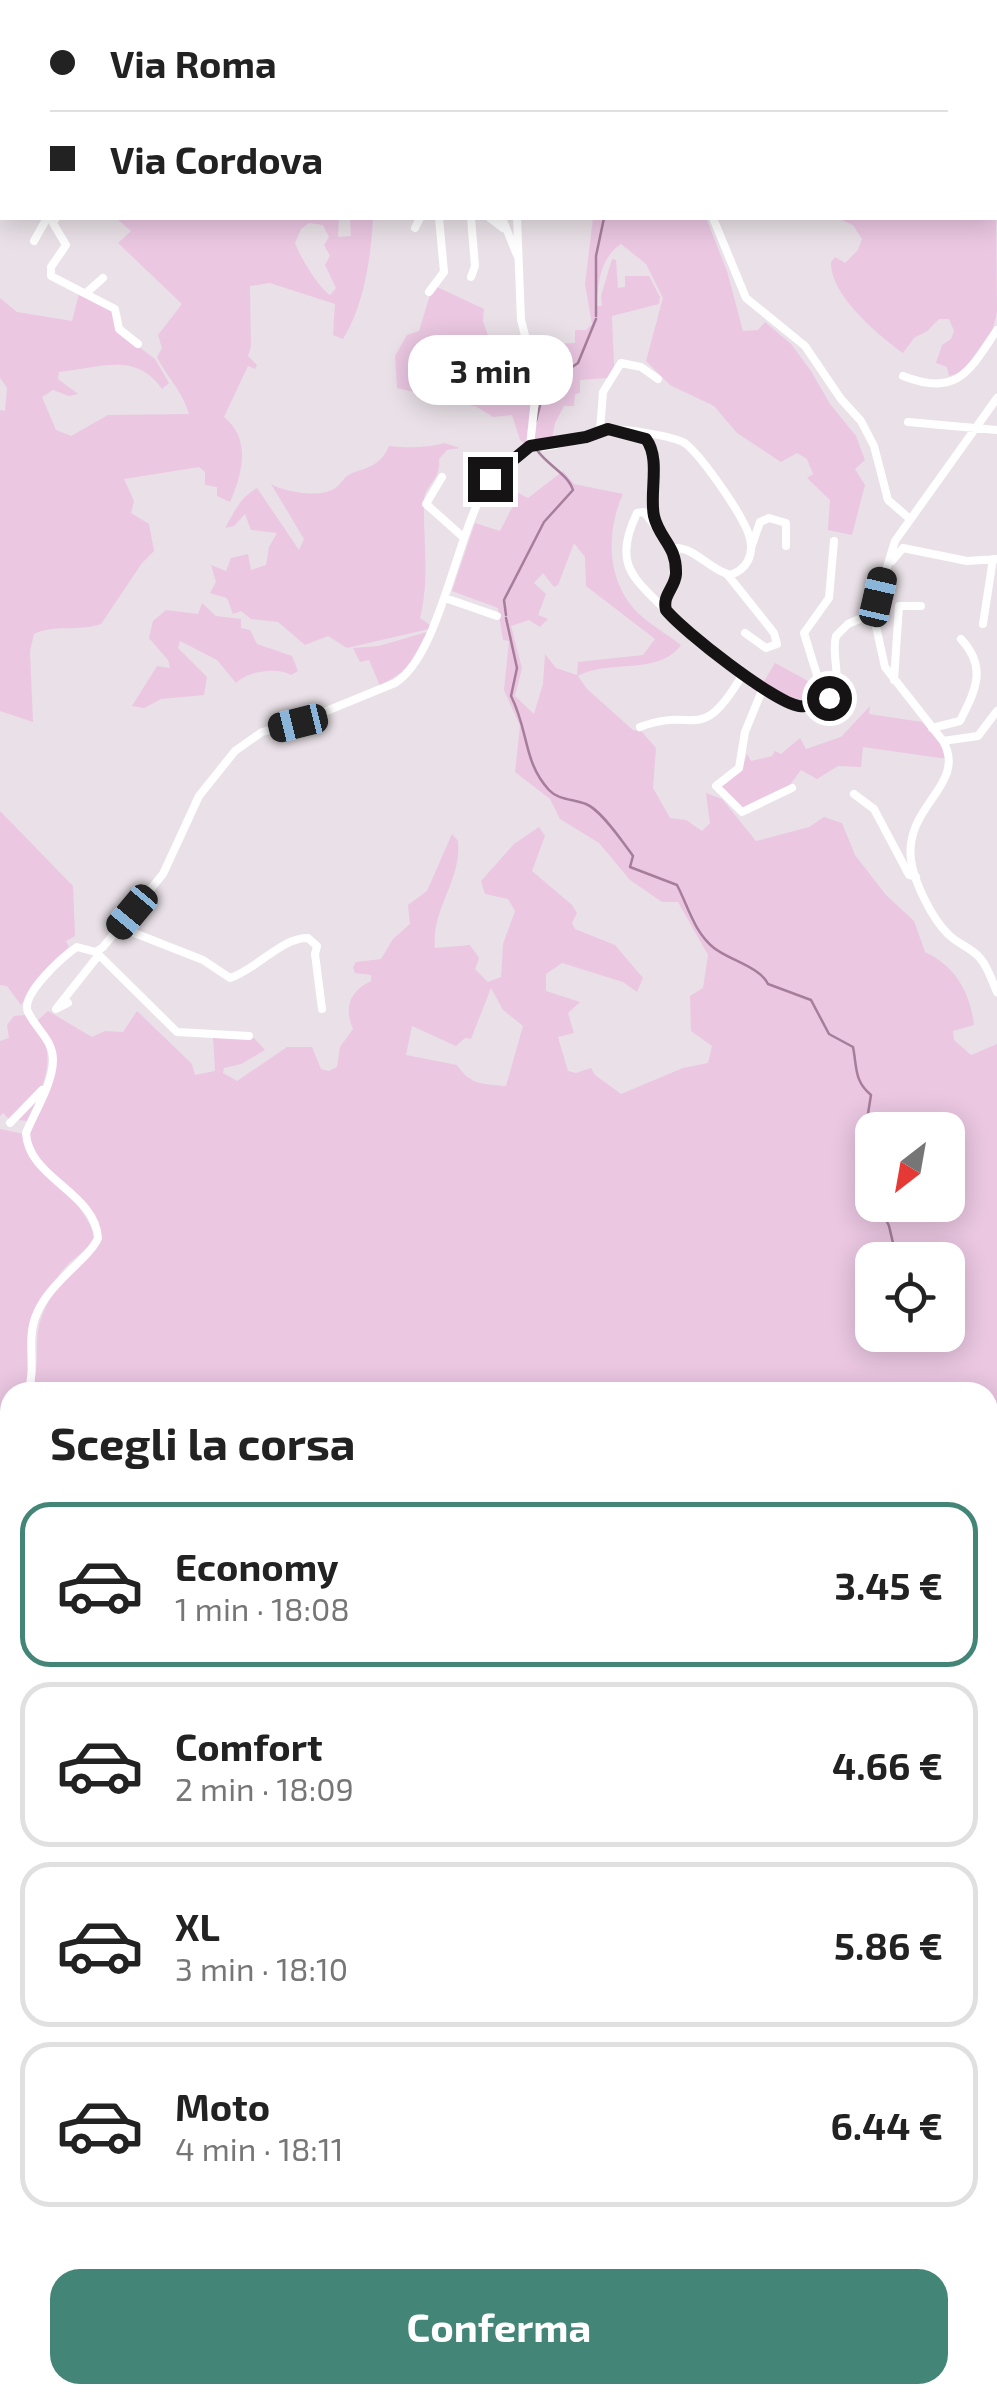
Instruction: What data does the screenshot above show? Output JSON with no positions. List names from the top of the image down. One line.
{"north":"bottom left","page":{"banner":["Via Roma","Via Cordova"],"bubble":"3 min","heading":"Scegli la corsa","list":[{"name":"Economy","note":"1 min · 18:08","value":"3.45 €"},{"name":"Comfort","note":"2 min · 18:09","value":"4.66 €"},{"name":"XL","note":"3 min · 18:10","value":"5.86 €"},{"name":"Moto","note":"4 min · 18:11","value":"6.44 €"}],"buttons":"Conferma"}}
